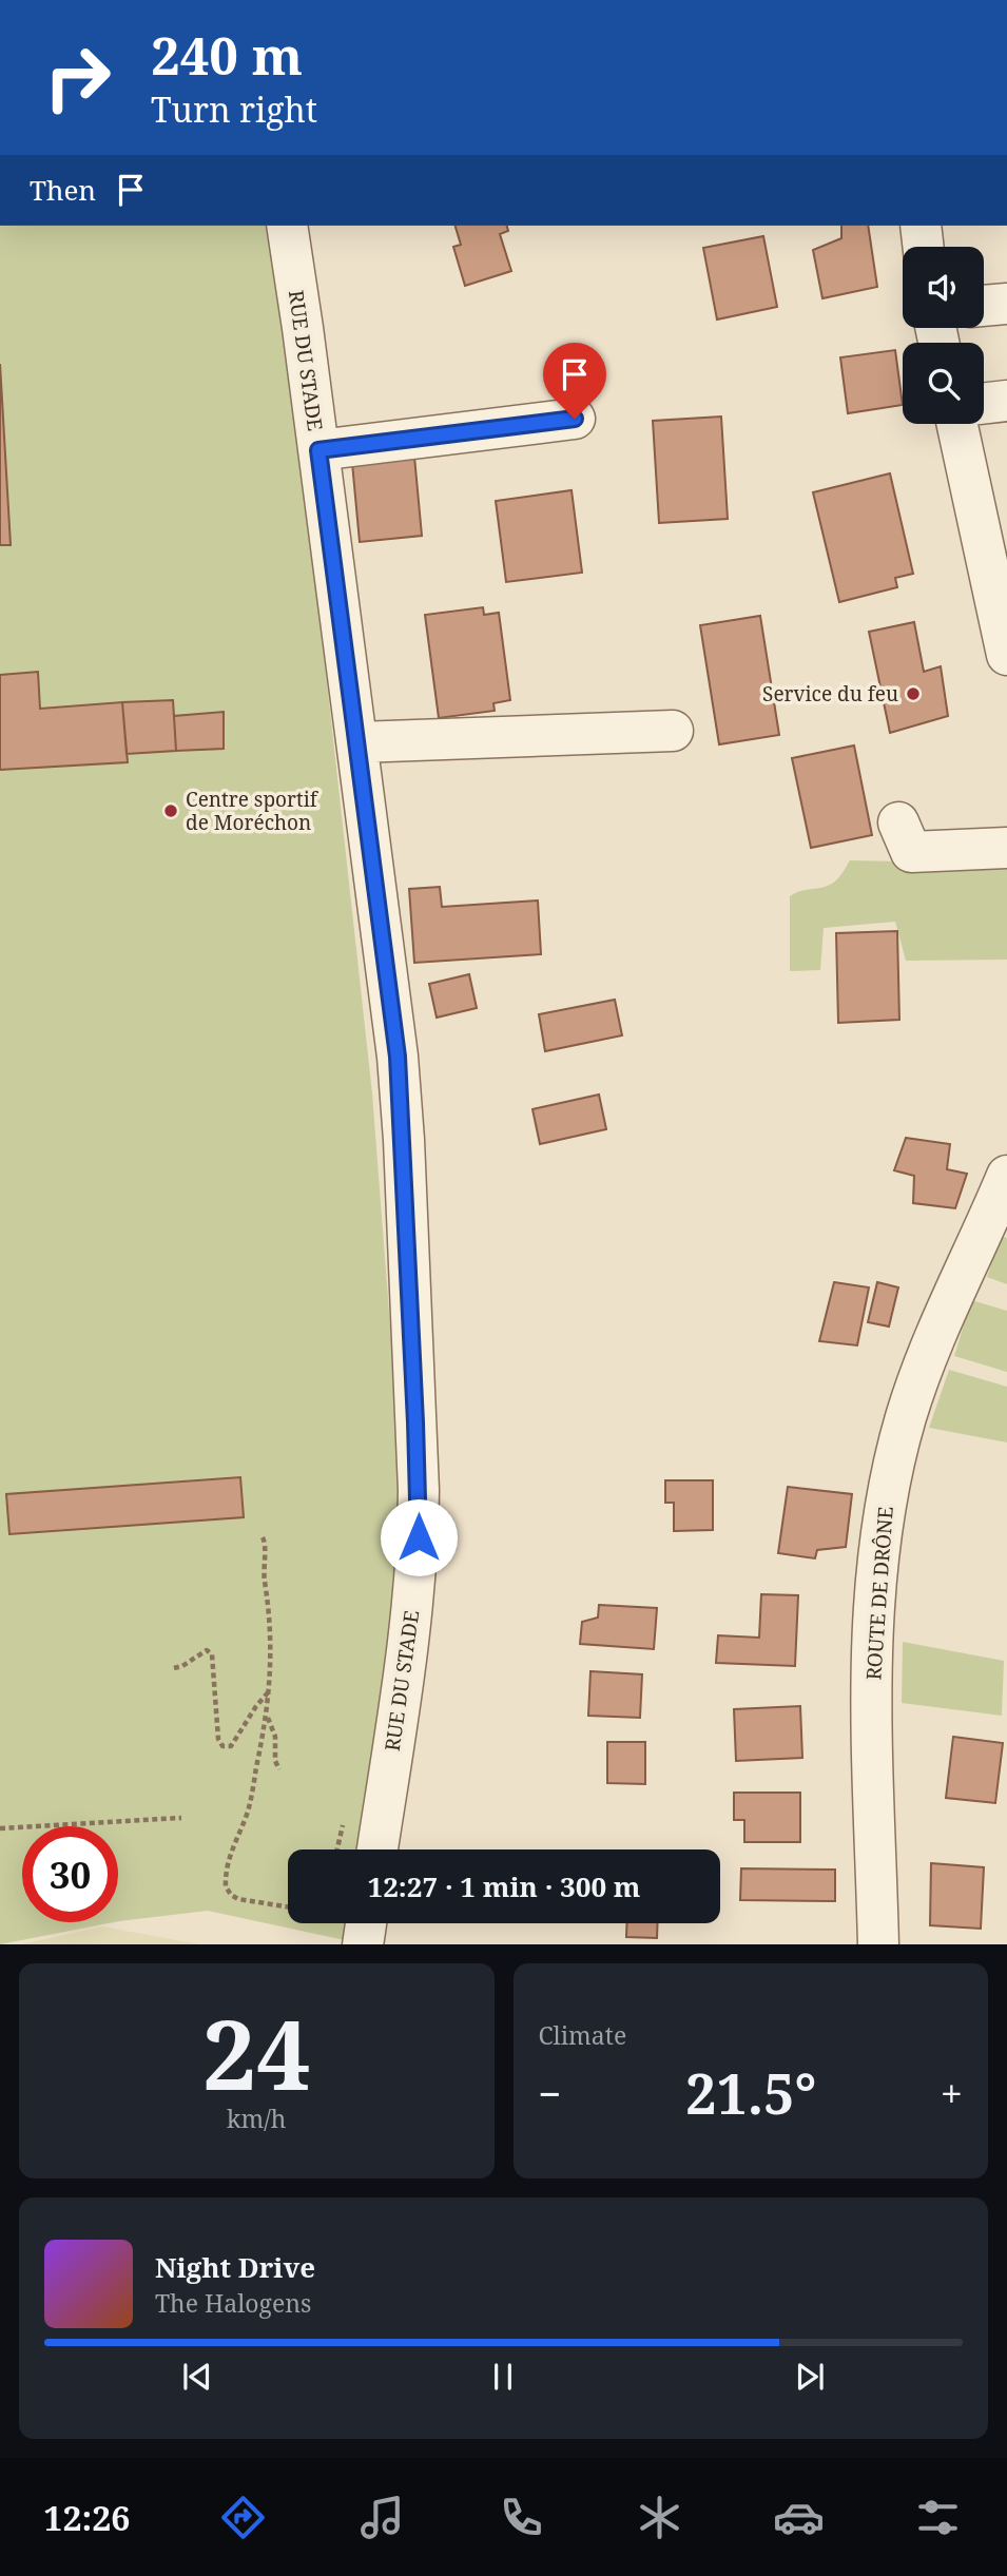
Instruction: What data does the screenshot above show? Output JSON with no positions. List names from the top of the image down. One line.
{"streets":{"street":["RUE DU STADE","ROUTE DE DRÔNE"]},"places":["Service du feu","Centre sportif de Moréchon"],"page":{"turn":["240 m","Turn right"],"then":"Then","limit":"30","trip":"12:27 · 1 min · 300 m","tile":[["24","km/h"],"Climate"],"heat":["−","21.5°","+"],"song":["Night Drive","The Halogens"],"tabs":"12:26"}}
